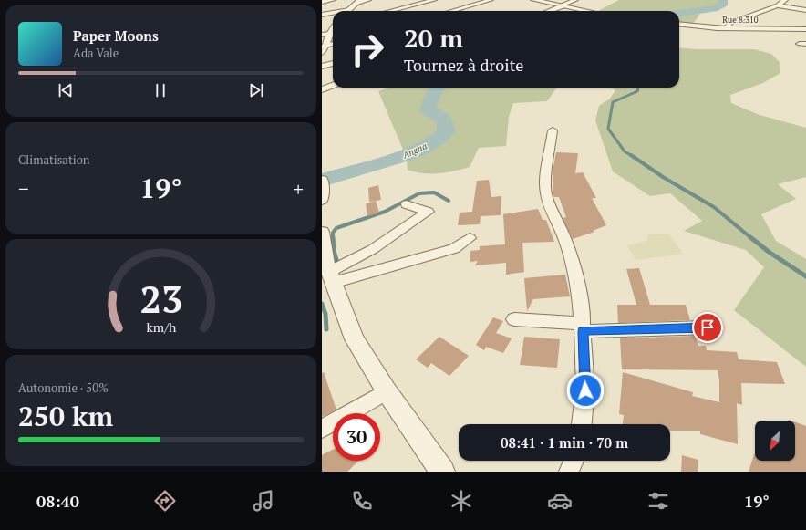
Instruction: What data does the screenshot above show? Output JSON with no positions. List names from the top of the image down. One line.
{"streets":{"street":["Rue 8.310"]},"water":["Angaa"],"north":"bottom left","page":{"turn":["20 m","Tournez à droite"],"song":["Paper Moons","Ada Vale"],"tile":["Climatisation",["Autonomie · 50%","250 km"]],"heat":["−","19°","+"],"limit":"30","trip":"08:41 · 1 min · 70 m","tabs":["08:40","19°"],"gauge":["23","km/h"]}}
